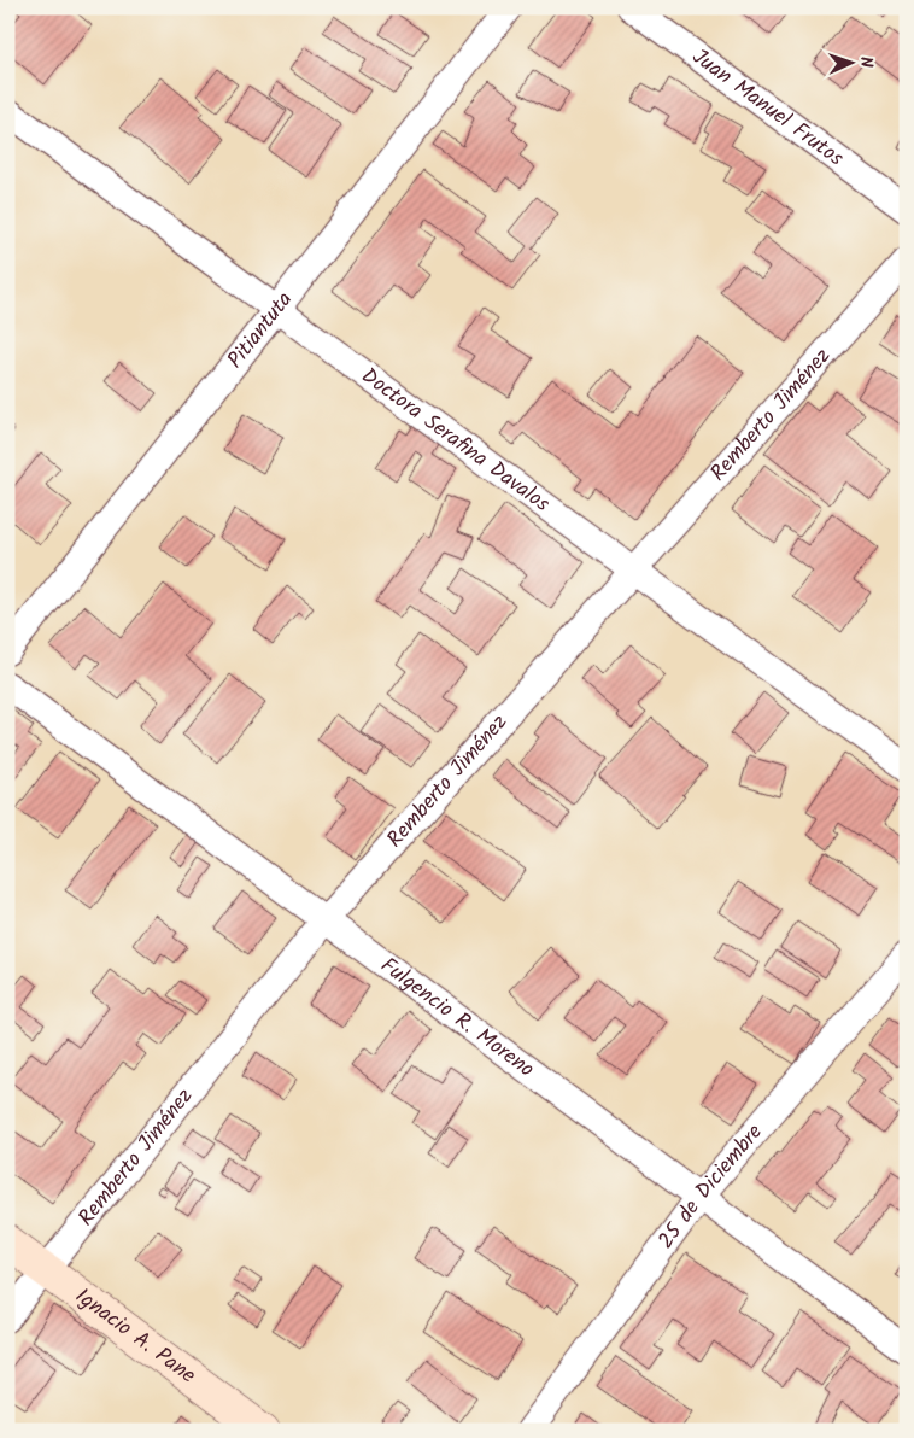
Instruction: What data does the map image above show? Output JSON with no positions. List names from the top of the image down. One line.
{"streets":{"street":["Juan Manuel Frutos","Pitiantuta","Remberto Jiménez","Doctora Serafina Davalos","Fulgencio R. Moreno","25 de Diciembre","Ignacio A. Pane"]},"crossings":[["Pitiantuta","Doctora Serafina Davalos"],["Remberto Jiménez","Doctora Serafina Davalos"],["Remberto Jiménez","Fulgencio R. Moreno"],["Remberto Jiménez","Ignacio A. Pane"],["Fulgencio R. Moreno","25 de Diciembre"]],"north":"right"}
